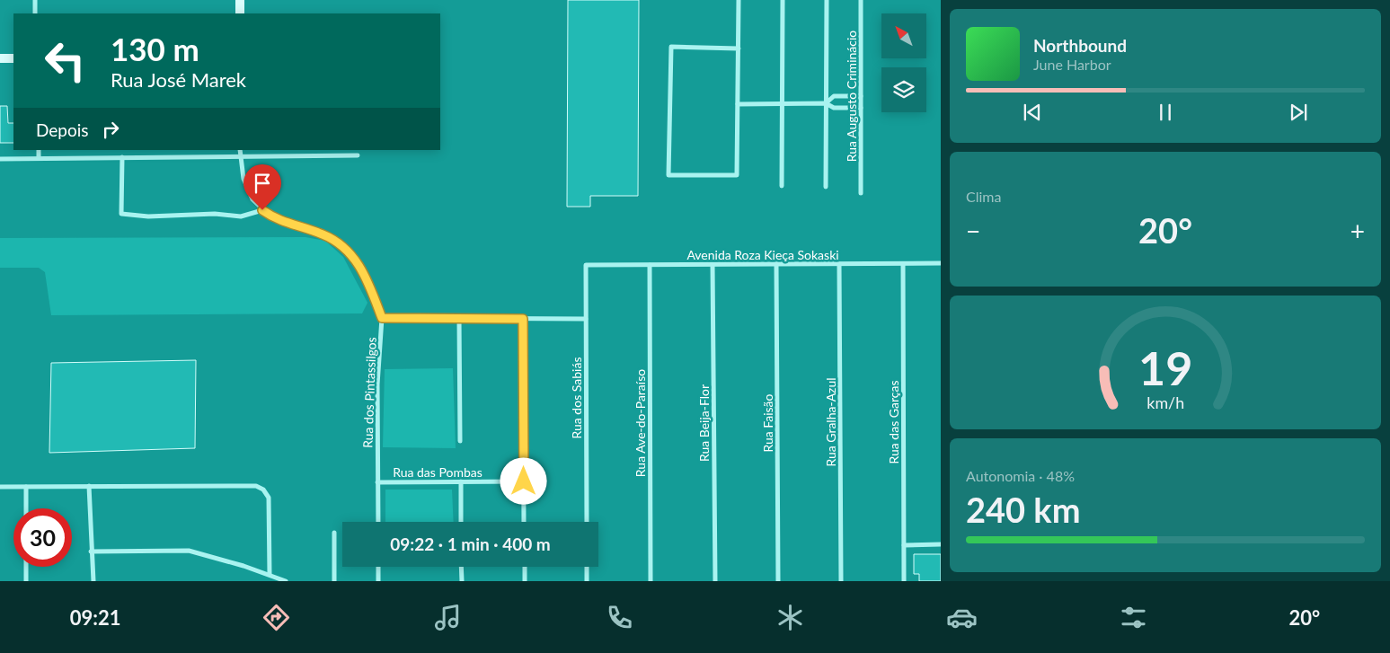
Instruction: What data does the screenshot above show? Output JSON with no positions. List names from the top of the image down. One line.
{"streets":{"street":["Rua Augusto Criminácio","Avenida Roza Kieça Sokaski","Rua dos Pintassilgos","Rua dos Sabiás","Rua Gralha-Azul","Rua das Garças","Rua Ave-do-Paraíso","Rua Beija-Flor","Rua Faisão","Rua das Pombas"]},"crossings":[["Avenida Roza Kieça Sokaski","Rua dos Sabiás"],["Avenida Roza Kieça Sokaski","Rua Gralha-Azul"],["Avenida Roza Kieça Sokaski","Rua das Garças"],["Avenida Roza Kieça Sokaski","Rua Ave-do-Paraíso"],["Avenida Roza Kieça Sokaski","Rua Beija-Flor"],["Avenida Roza Kieça Sokaski","Rua Faisão"],["Rua dos Pintassilgos","Rua das Pombas"]],"north":"top left","page":{"turn":["130 m","Rua José Marek"],"song":["Northbound","June Harbor"],"then":"Depois","tile":["Clima",["Autonomia · 48%","240 km"]],"heat":["−","20°","+"],"limit":"30","trip":"09:22 · 1 min · 400 m","tabs":["09:21","20°"],"gauge":["19","km/h"]}}
